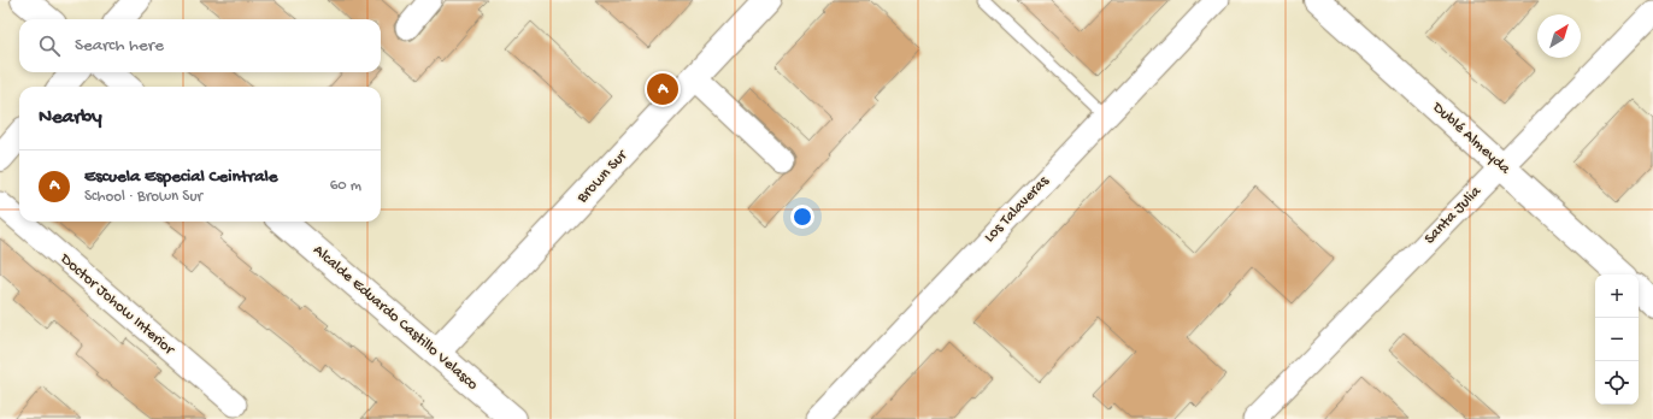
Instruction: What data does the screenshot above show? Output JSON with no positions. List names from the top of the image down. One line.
{"streets":{"main road":["Dublé Almeyda","Brown Sur","Alcalde Eduardo Castillo Velasco"],"street":["Los Talaveras","Santa Julia","Doctor Johow Interior"]},"crossings":[["Dublé Almeyda","Santa Julia"],["Brown Sur","Alcalde Eduardo Castillo Velasco"]],"north":"top right","page":{"search":"Search here","pins":"A","heading":"Nearby","list":[{"mark":"A","name":"Escuela Especial Ceintrale","note":"School · Brown Sur","value":"60 m"}],"map_buttons":["+","−"]}}
